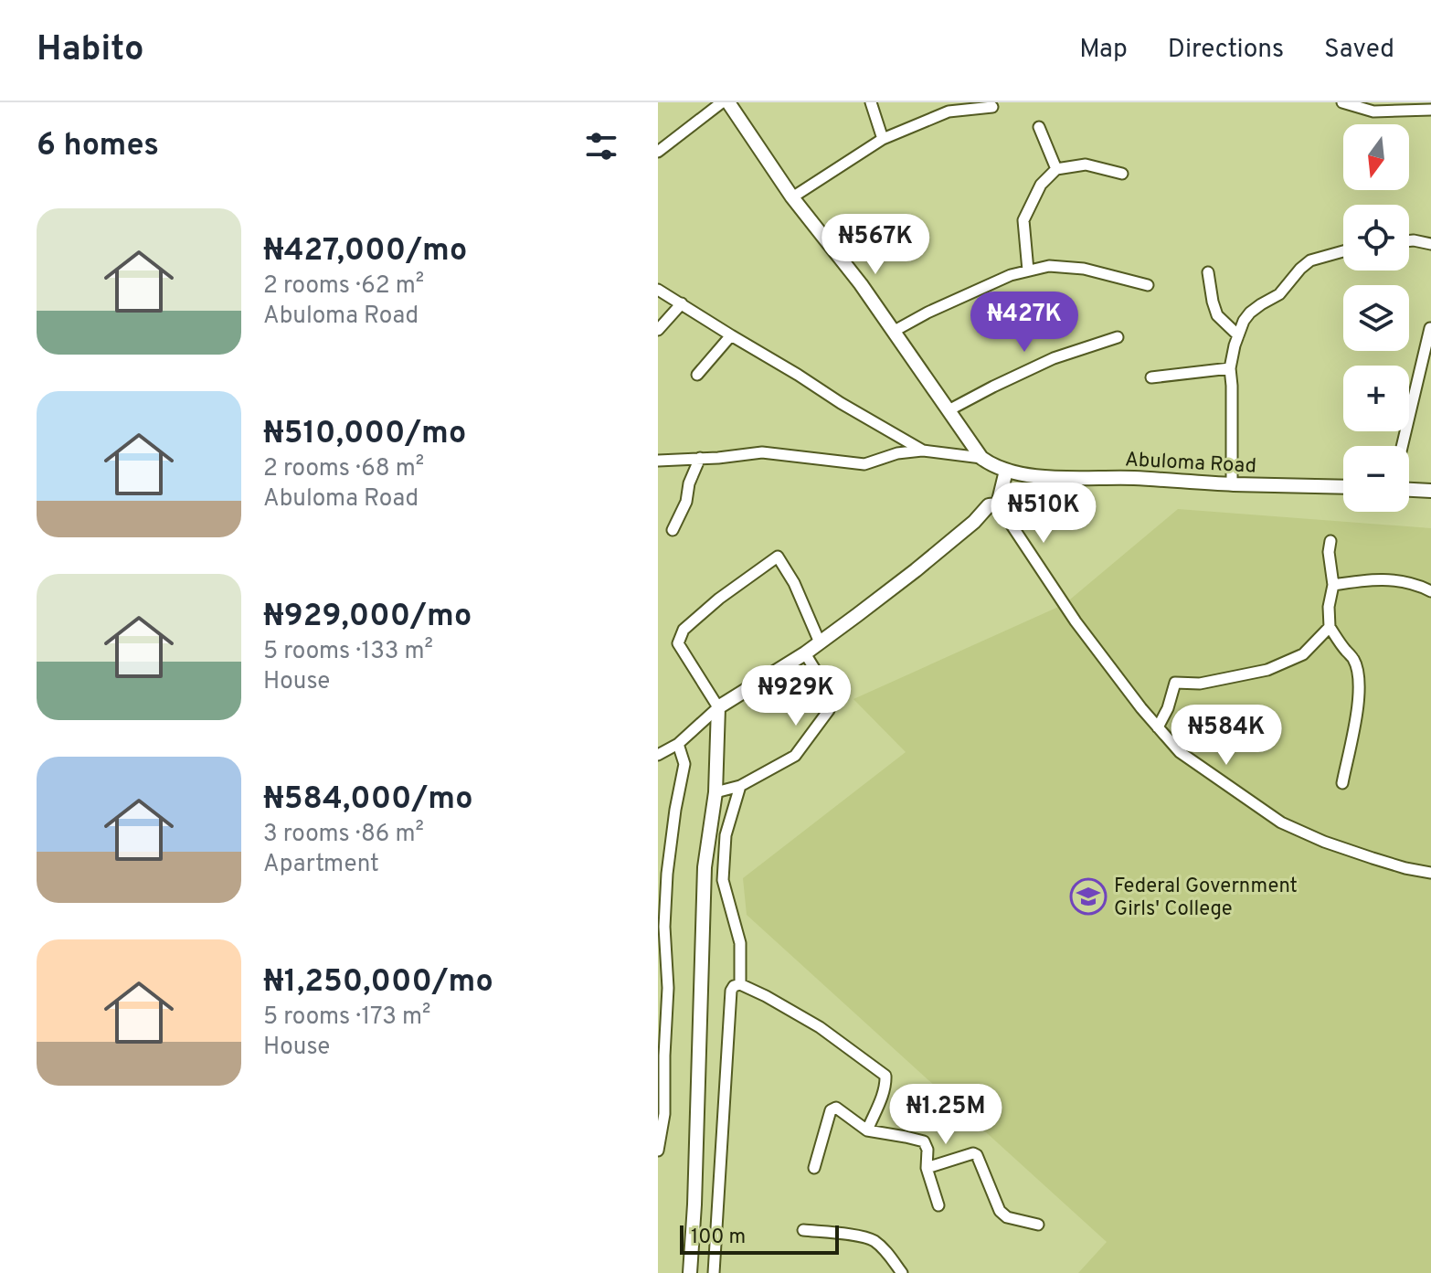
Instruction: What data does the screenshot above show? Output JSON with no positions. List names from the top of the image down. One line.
{"streets":{"street":["Abuloma Road"]},"places":{"school or university":["Federal Government Girls' College"]},"scale_bar":"100 m","north":"bottom","page":{"header":"Habito","nav":["Map","Directions","Saved"],"heading":"6 homes","map_buttons":["+","−"],"list":[{"name":"₦427,000/mo","note":"2 rooms · 62 m² · Abuloma Road"},{"name":"₦510,000/mo","note":"2 rooms · 68 m² · Abuloma Road"},{"name":"₦929,000/mo","note":"5 rooms · 133 m² · House"},{"name":"₦584,000/mo","note":"3 rooms · 86 m² · Apartment"},{"name":"₦1,250,000/mo","note":"5 rooms · 173 m² · House"}],"price":["₦567K","₦427K","₦510K","₦929K","₦584K","₦1.25M"],"scale":"100 m"}}
